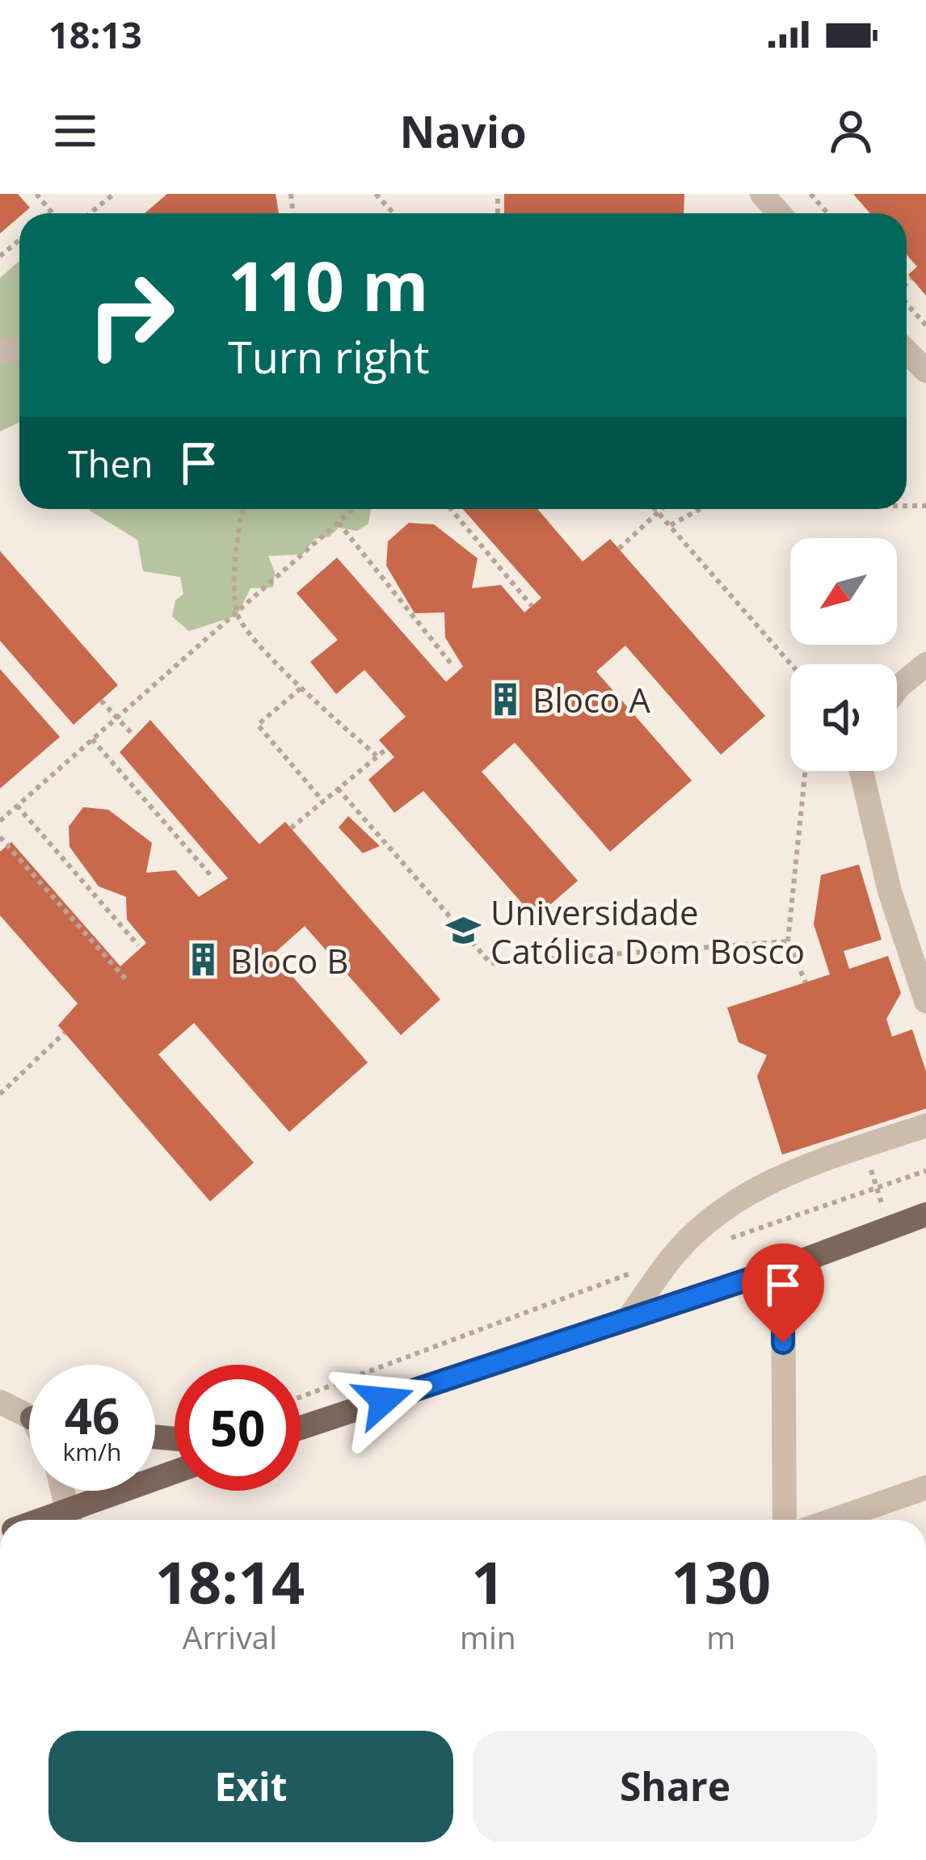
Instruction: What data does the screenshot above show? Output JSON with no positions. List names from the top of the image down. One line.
{"places":{"building":["Bloco A","Bloco B"],"school or university":["Universidade Católica Dom Bosco"]},"north":"bottom left","page":{"status":"18:13","header":"Navio","turn":["110 m","Turn right"],"then":"Then","speed":"46 km/h","limit":"50","eta":["18:14","Arrival","1","min","130","m"],"buttons":["Exit","Share"]}}
